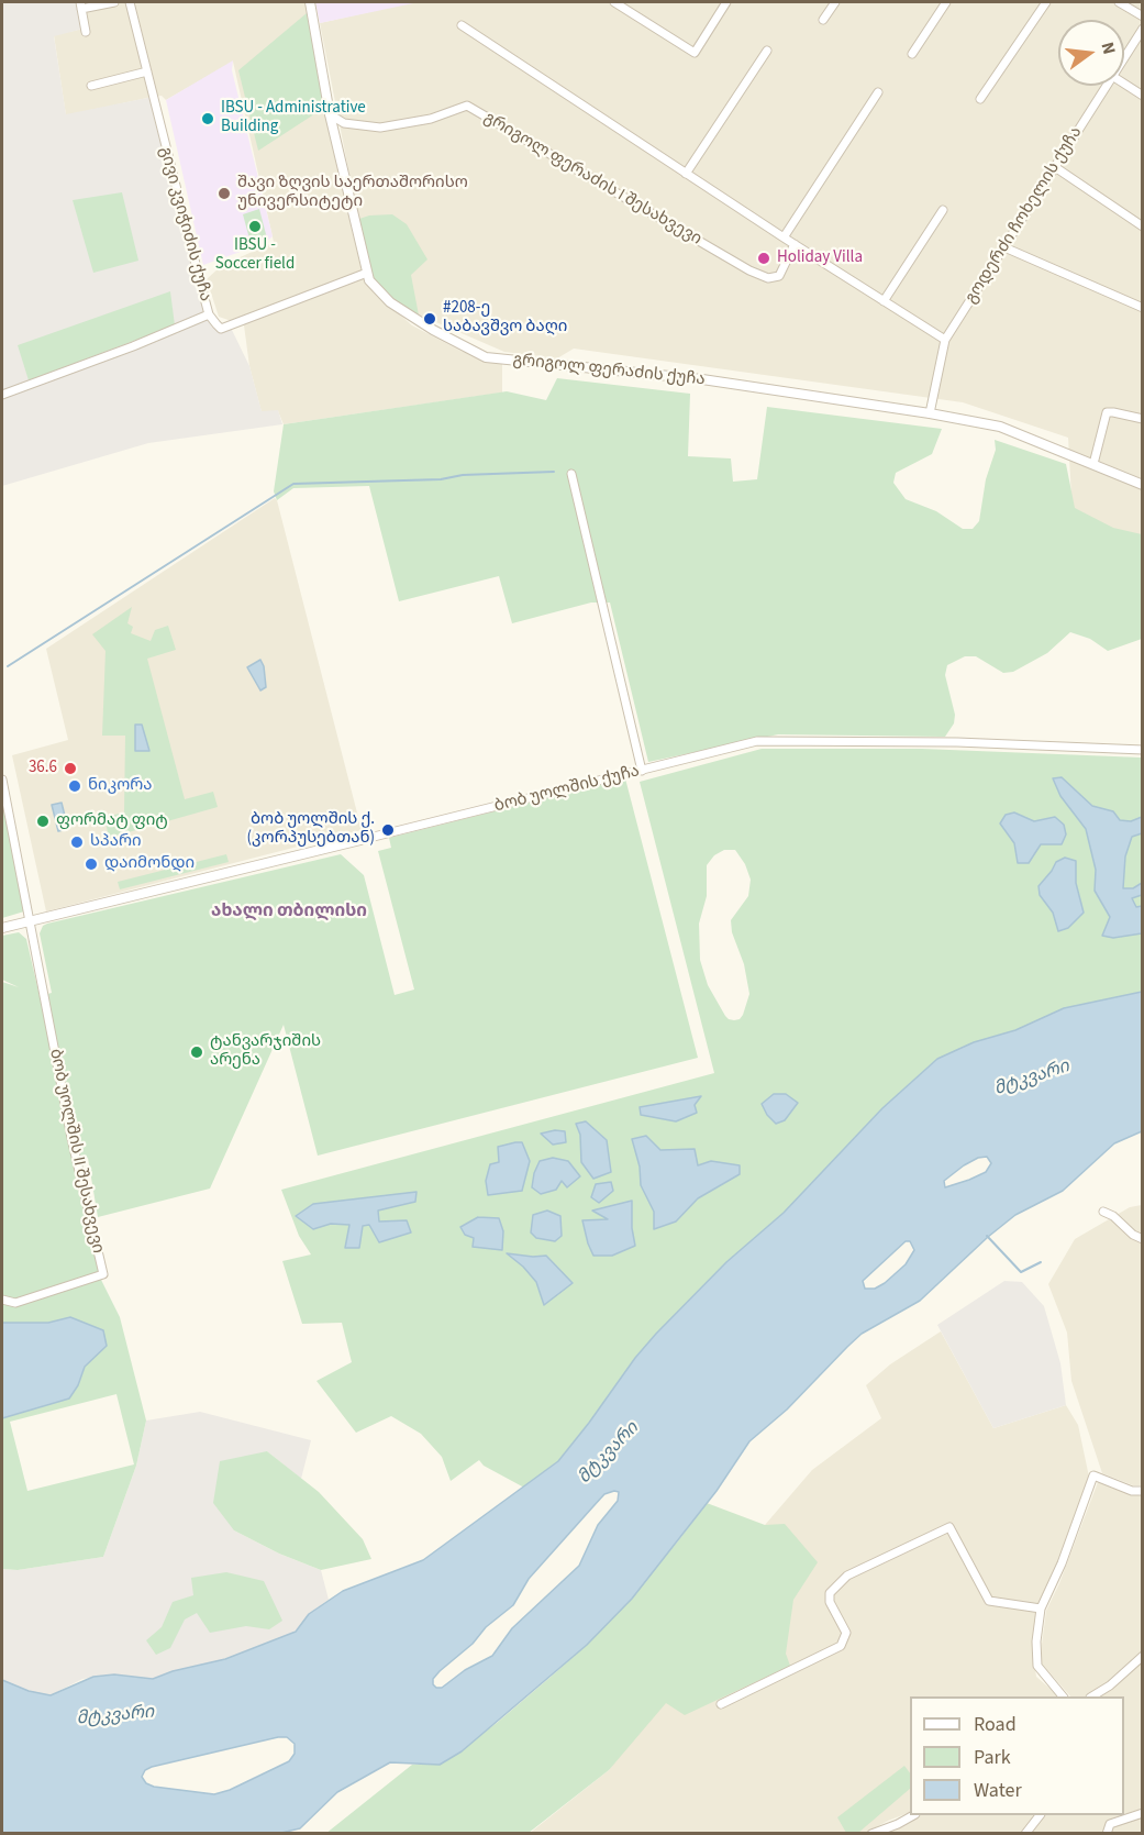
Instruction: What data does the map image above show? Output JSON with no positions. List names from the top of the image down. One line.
{"streets":{"street":["გრიგოლ ფერაძის I შესახვევი","გოდერძი ჩოხელის ქუჩა","გივი კვიჭიძის ქუჩა","გრიგოლ ფერაძის ქუჩა","ბობ უოლშის ქუჩა","ბობ უოლშის II შესახვევი"]},"crossings":[["გრიგოლ ფერაძის I შესახვევი","გრიგოლ ფერაძის ქუჩა"],["გოდერძი ჩოხელის ქუჩა","გრიგოლ ფერაძის ქუჩა"],["გივი კვიჭიძის ქუჩა","გრიგოლ ფერაძის ქუჩა"],["ბობ უოლშის ქუჩა","ბობ უოლშის II შესახვევი"]],"districts":["ახალი თბილისი"],"water":["მტკვარი"],"places":["IBSU - Administrative Building","შავი ზღვის საერთაშორისო უნივერსიტეტი","IBSU - Soccer field","Holiday Villa","#208-ე საბავშვო ბაღი","36.6","ნიკორა","ფორმატ ფიტ","ბობ უოლშის ქ. (კორპუსებთან)","სპარი","დაიმონდი","ტანვარჯიშის არენა"],"legend":["Road","Park","Water"],"north":"right"}
